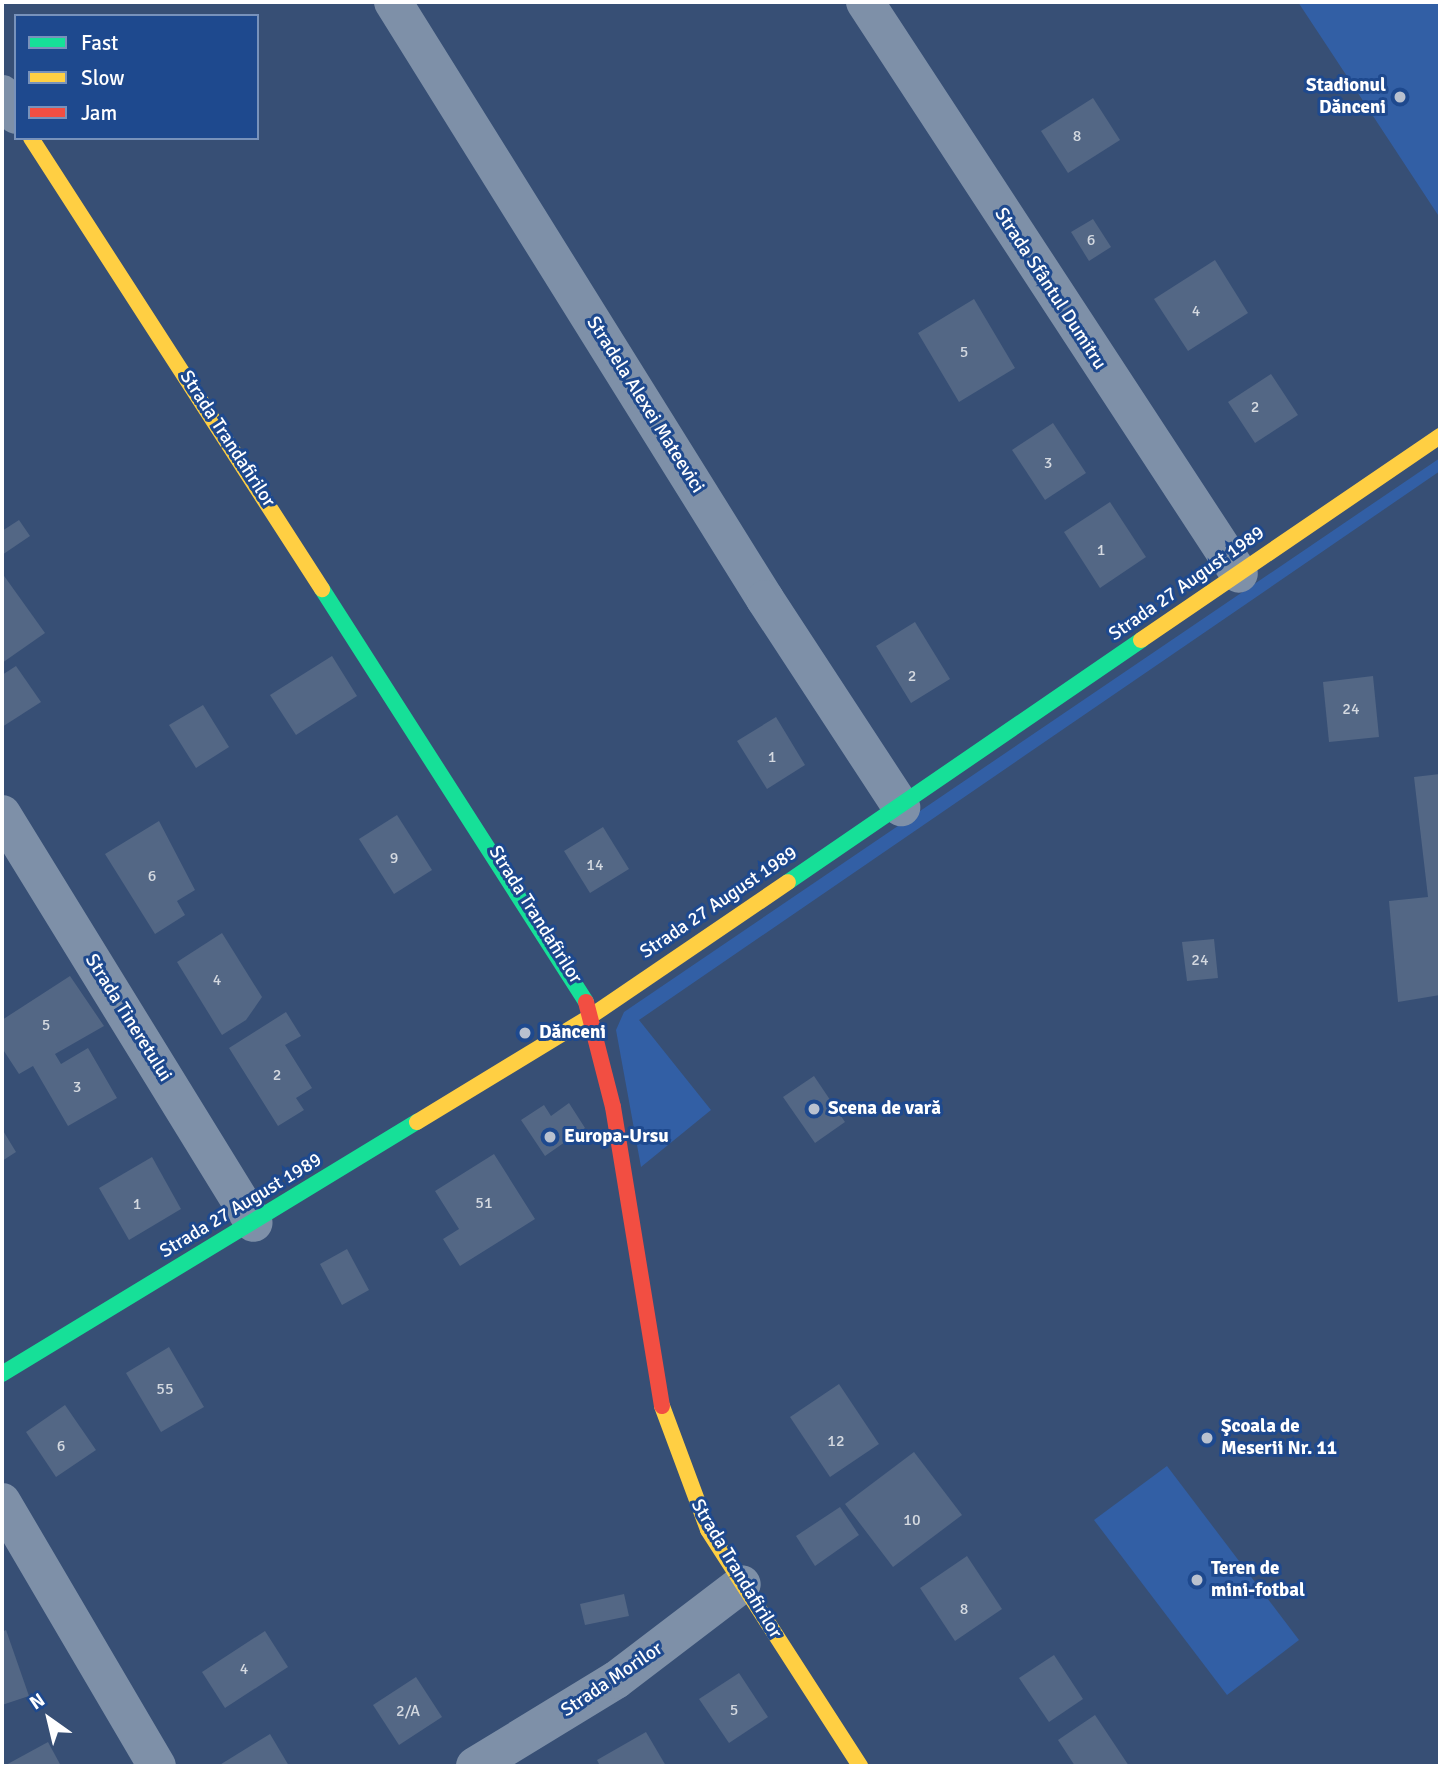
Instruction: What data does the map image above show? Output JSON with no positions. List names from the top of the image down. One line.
{"streets":{"street":["Strada Sfântul Dumitru","Stradela Alexei Mateevici","Strada Trandafirilor","Strada 27 August 1989","Strada Tineretului","Strada Morilor"]},"crossings":[["Strada Sfântul Dumitru","Strada 27 August 1989"],["Stradela Alexei Mateevici","Strada 27 August 1989"],["Strada Trandafirilor","Strada 27 August 1989"],["Strada Trandafirilor","Strada Morilor"],["Strada 27 August 1989","Strada Tineretului"]],"places":["Stadionul Dănceni","Dănceni","Scena de vară","Europa-Ursu","Şcoala de Meserii Nr. 11","Teren de mini-fotbal"],"house_numbers":["8","6","4","5","2","3","1","2","24","1","9","14","6","24","4","5","2","3","51","1","55","12","6","10","8","4","5","2/A"],"legend":["Fast","Slow","Jam"],"north":"top left"}
